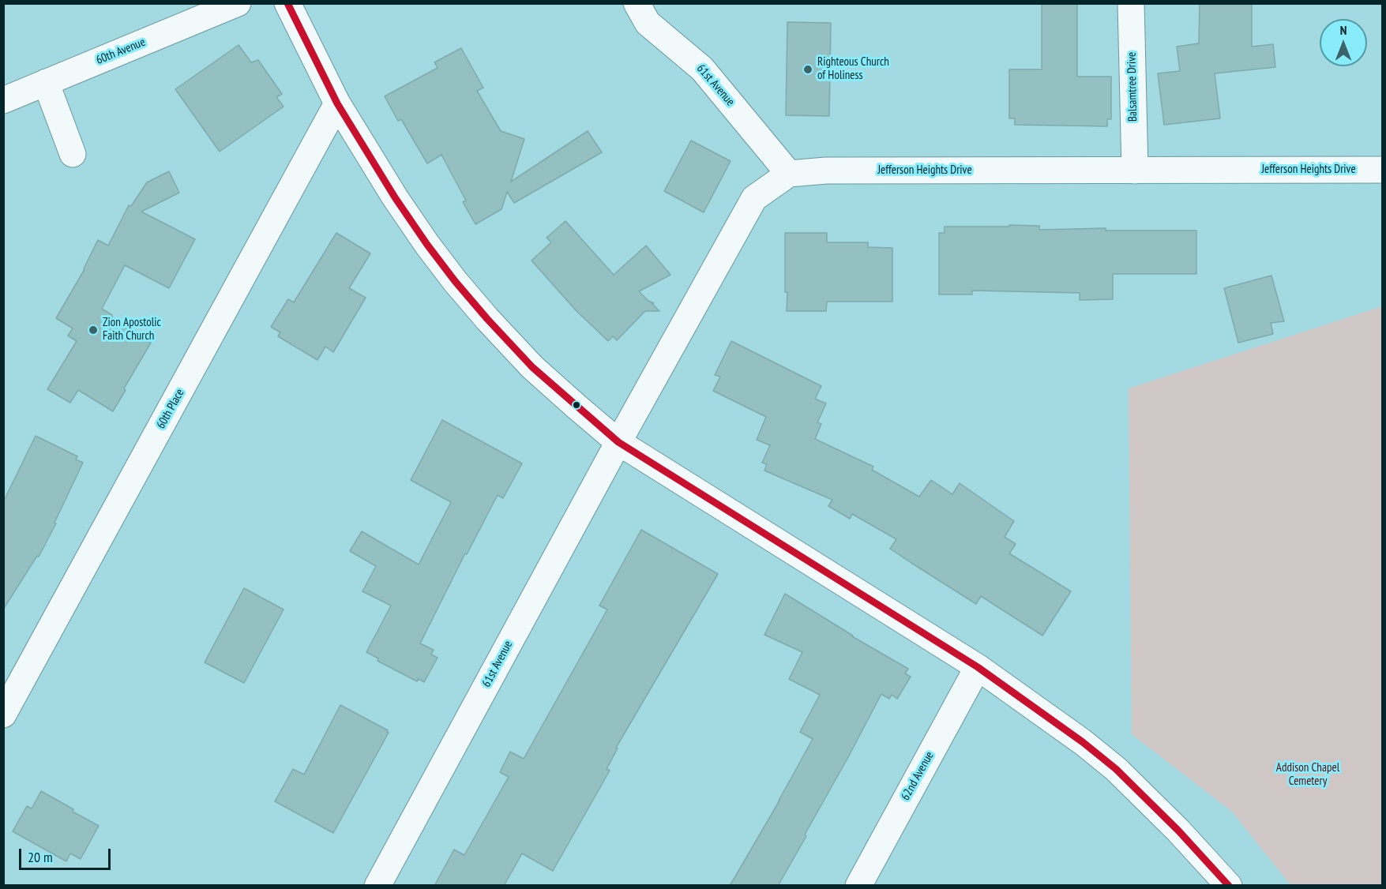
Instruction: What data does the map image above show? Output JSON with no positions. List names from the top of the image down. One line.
{"streets":{"street":["60th Avenue","61st Avenue","Balsamtree Drive","Jefferson Heights Drive","60th Place","62nd Avenue"]},"crossings":[["61st Avenue","Jefferson Heights Drive"],["Balsamtree Drive","Jefferson Heights Drive"]],"parks":["Addison Chapel Cemetery"],"places":["Righteous Church of Holiness","Zion Apostolic Faith Church"],"scale_bar":"20 m","north":"top"}
